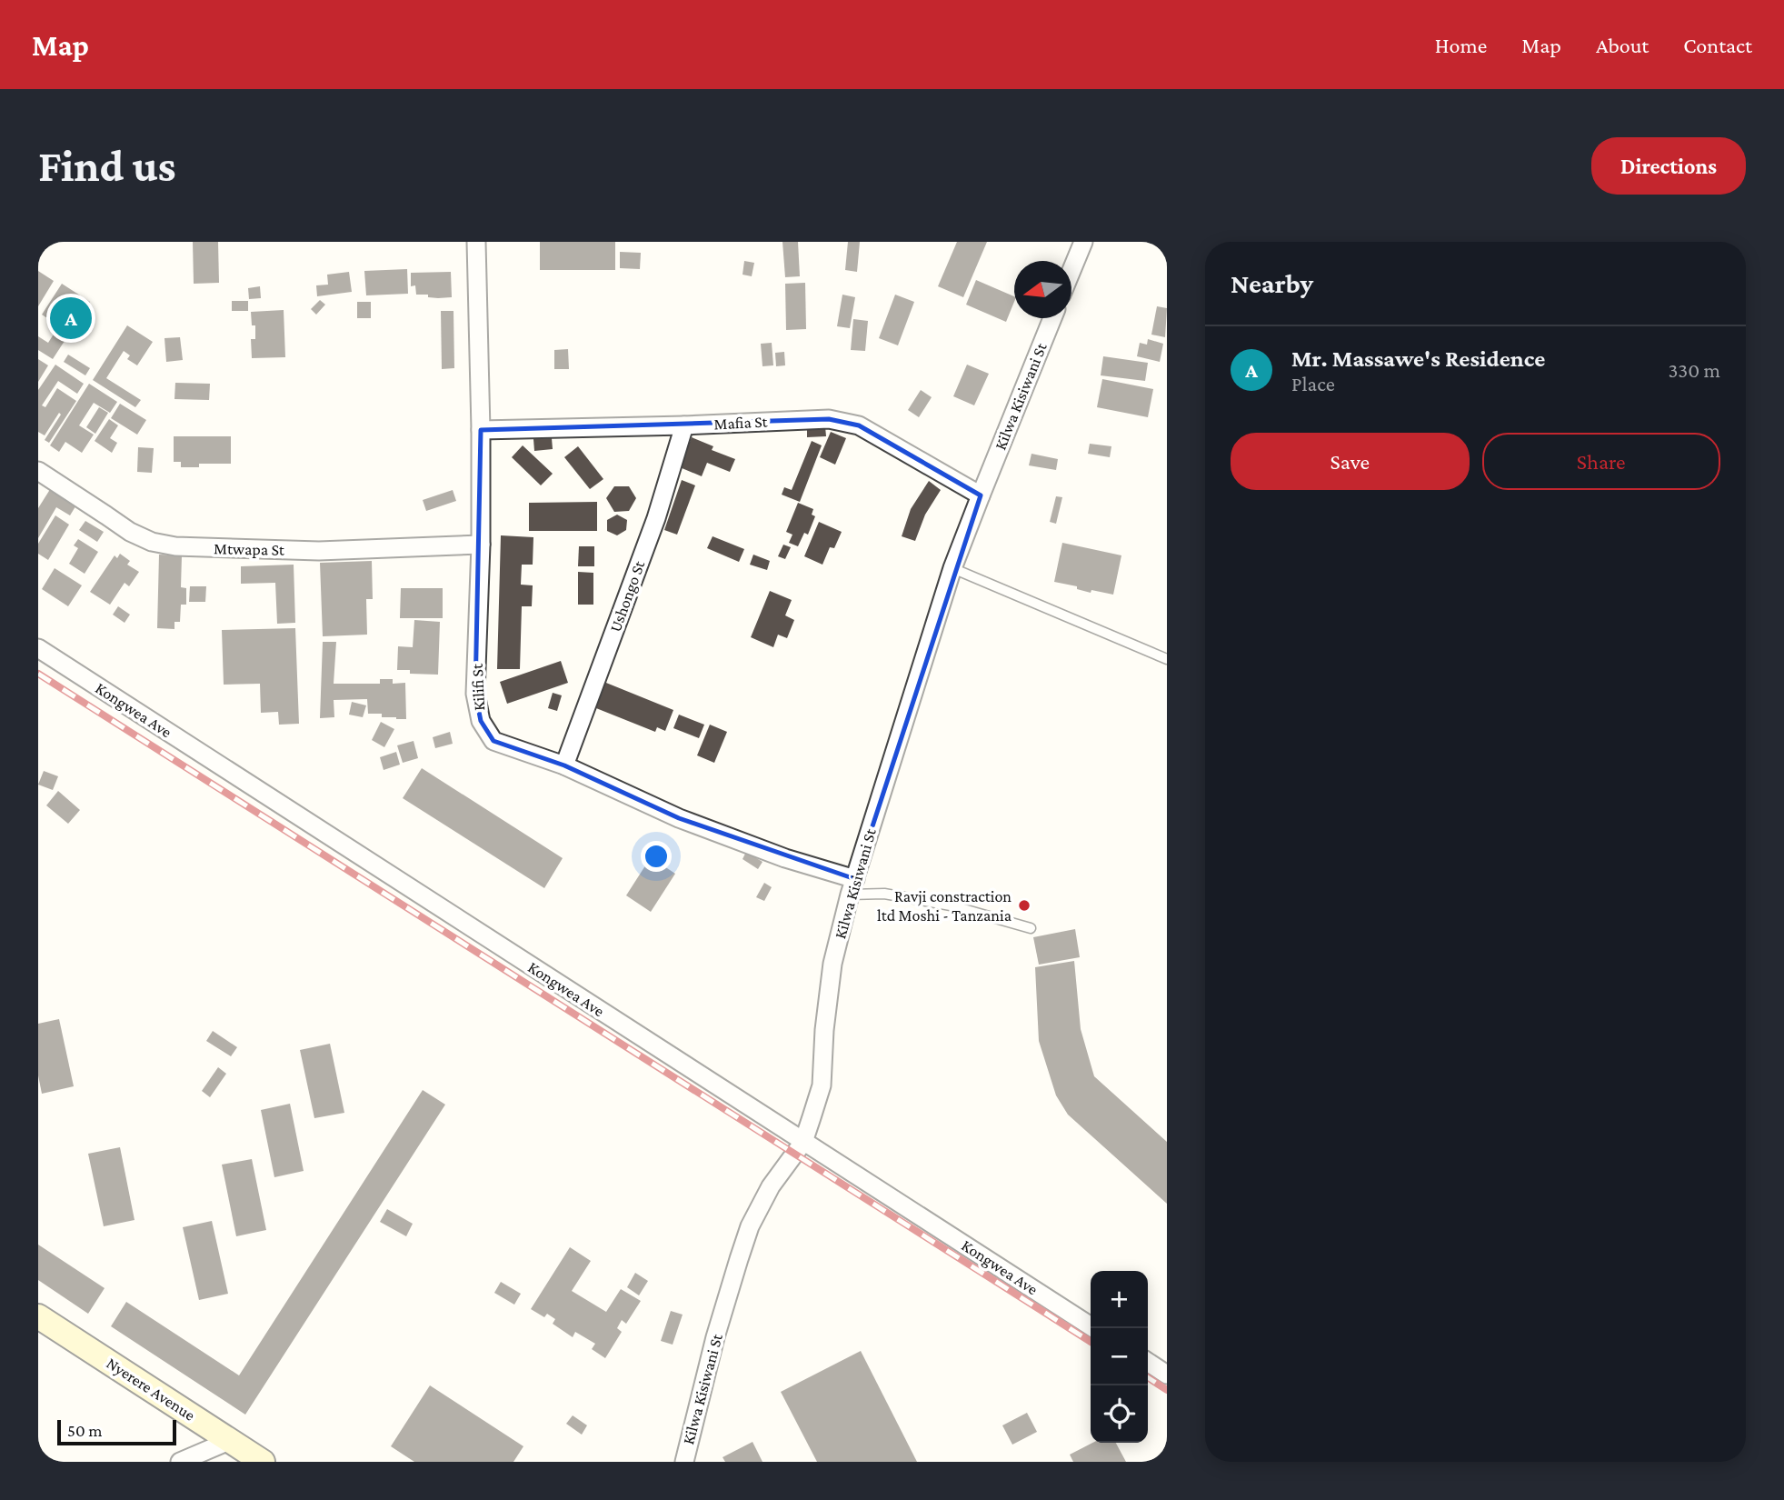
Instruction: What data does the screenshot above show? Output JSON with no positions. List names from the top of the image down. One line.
{"streets":{"street":["Kilwa Kisiwani St","Mafia St","Mtwapa St","Ushongo St","Kilifi St","Kongwea Ave","Nyerere Avenue"]},"crossings":[["Kilwa Kisiwani St","Mafia St"],["Kilwa Kisiwani St","Kilifi St"],["Kilwa Kisiwani St","Kongwea Ave"],["Mafia St","Ushongo St"],["Mafia St","Kilifi St"],["Mtwapa St","Kilifi St"],["Ushongo St","Kilifi St"]],"places":["Ravji constraction ltd Moshi - Tanzania"],"scale_bar":"50 m","north":"left","page":{"header":"Map","nav":["Home","Map","About","Contact"],"buttons":["Directions",["Save","Share"]],"title":"Find us","heading":"Nearby","pins":"A","list":[{"mark":"A","name":"Mr. Massawe's Residence","note":"Place","value":"330 m"}],"map_buttons":["+","−"],"scale":"50 m"}}
